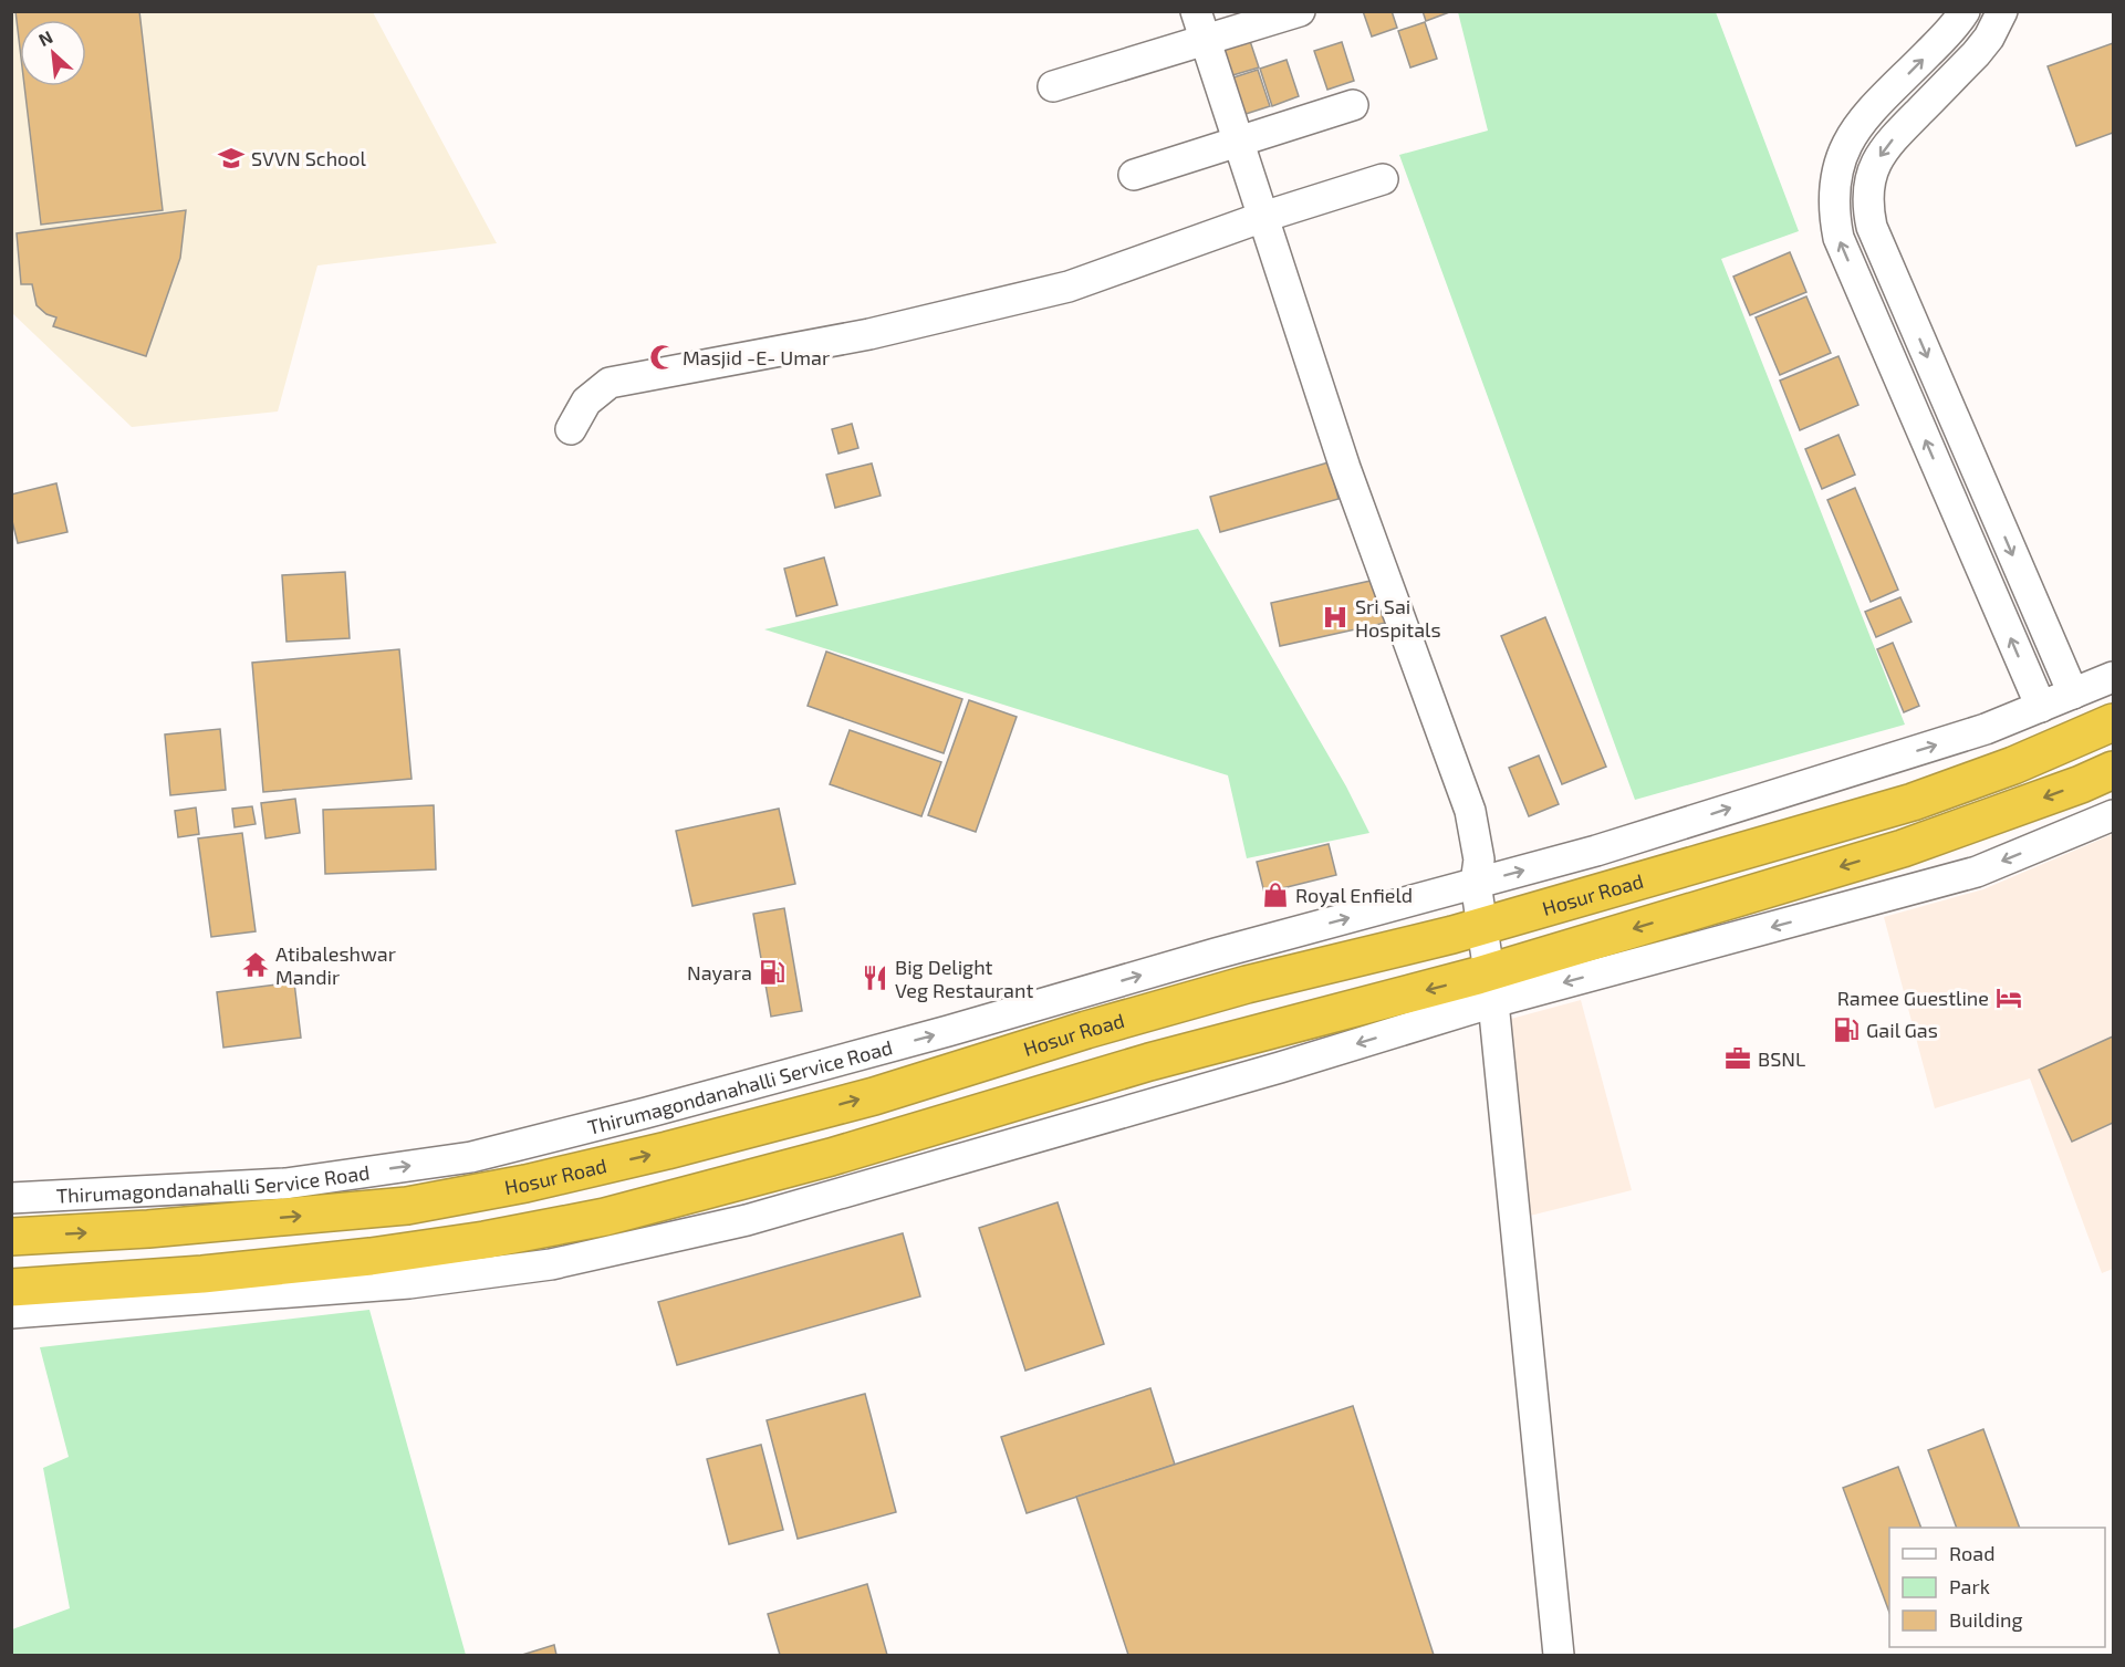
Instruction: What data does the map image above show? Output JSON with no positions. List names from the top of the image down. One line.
{"streets":{"highway":["Hosur Road"],"street":["Thirumagondanahalli Service Road"]},"places":{"school or university":["SVVN School"],"mosque":["Masjid -E- Umar"],"hospital":["Sri Sai Hospitals"],"shop":["Royal Enfield"],"temple":["Atibaleshwar Mandir"],"fuel station":["Nayara","Gail Gas"],"restaurant":["Big Delight Veg Restaurant"],"hotel":["Ramee Guestline"],"office":["BSNL"]},"legend":["Road","Park","Building"],"north":"top left"}
